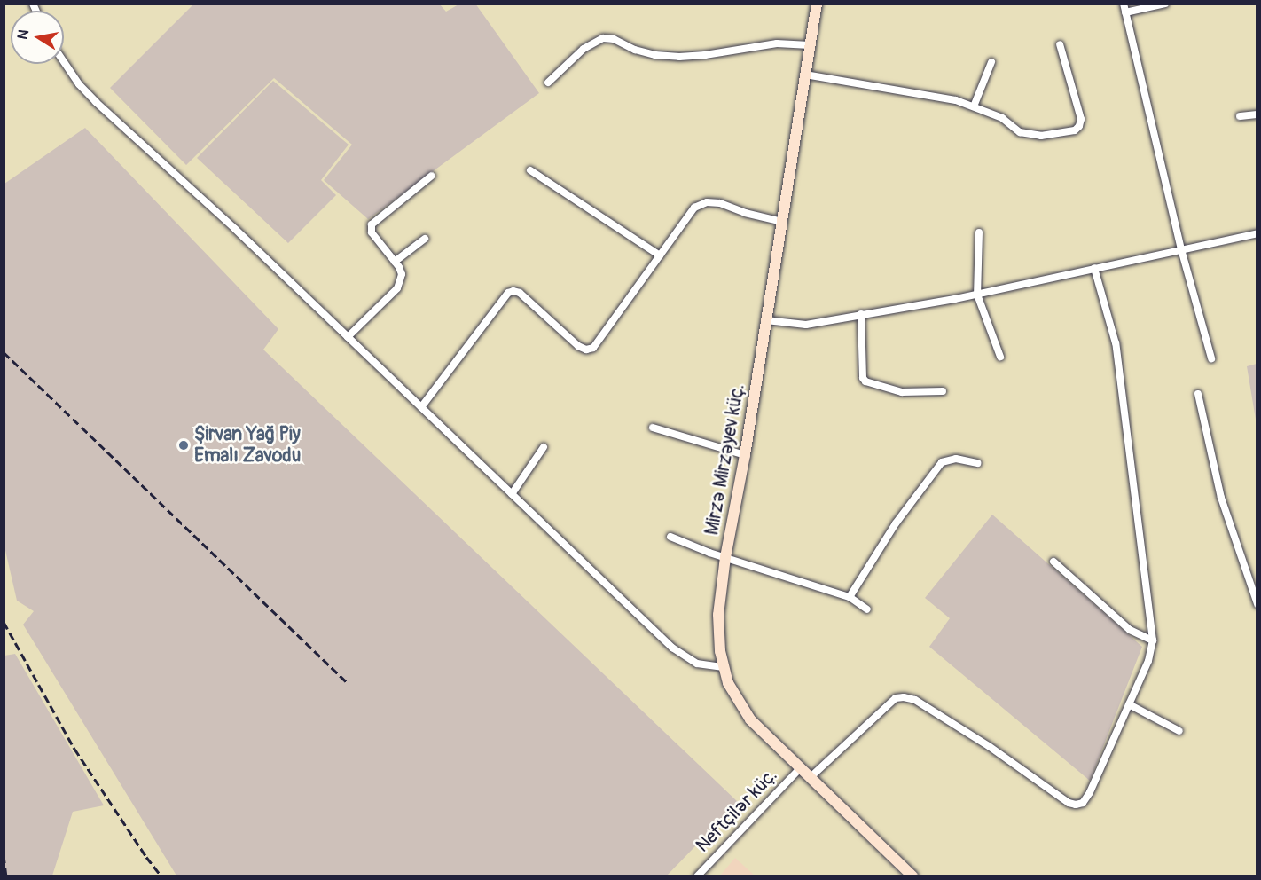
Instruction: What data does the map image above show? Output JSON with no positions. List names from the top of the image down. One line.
{"streets":{"main road":["Mirzə Mirzəyev küç."],"street":["Neftçilər küç."]},"crossings":[["Mirzə Mirzəyev küç.","Neftçilər küç."]],"places":["Şirvan Yağ Piy Emalı Zavodu"],"north":"left"}
